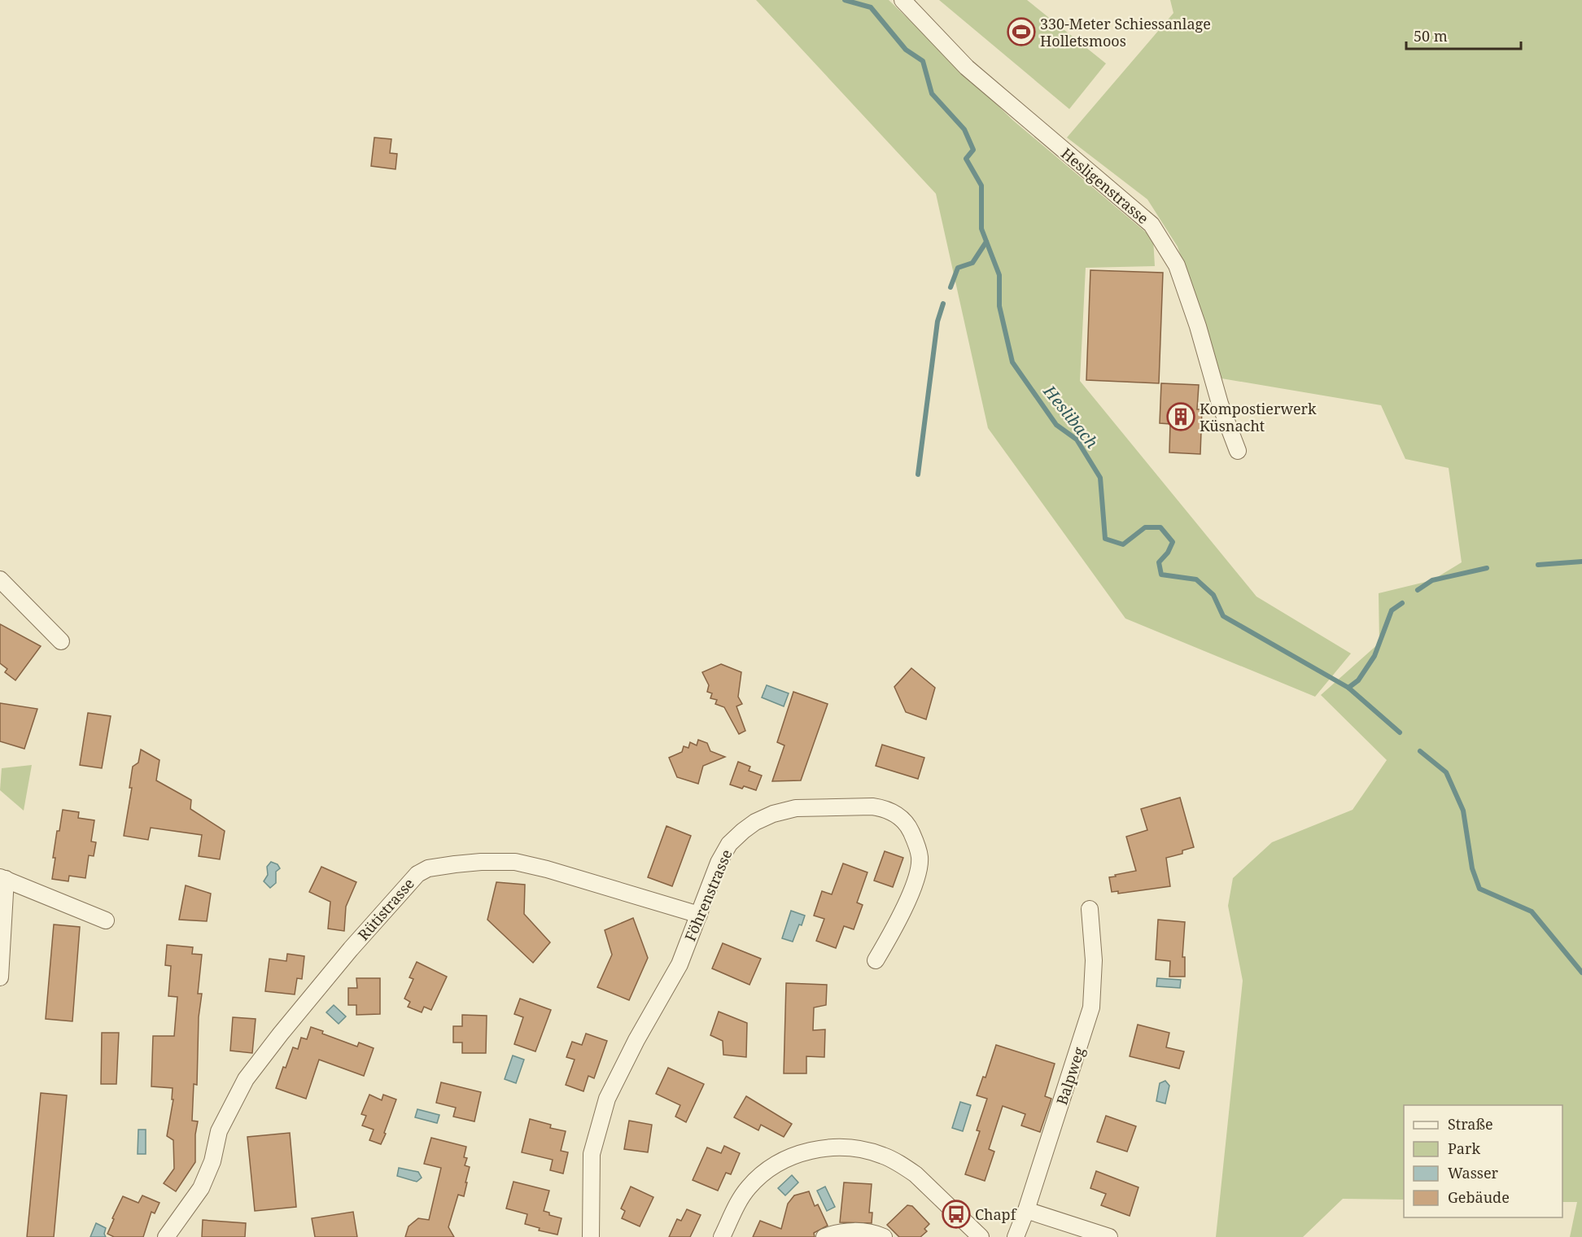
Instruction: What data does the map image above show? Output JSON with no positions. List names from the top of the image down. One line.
{"streets":{"street":["Hesligenstrasse","Föhrenstrasse","Rütistrasse","Balpweg"]},"crossings":[["Föhrenstrasse","Rütistrasse"]],"water":["Heslibach"],"places":{"sports":["330-Meter Schiessanlage Holletsmoos"],"building":["Kompostierwerk Küsnacht"],"bus stop":["Chapf"]},"legend":["Straße","Park","Wasser","Gebäude"],"scale_bar":"50 m"}
